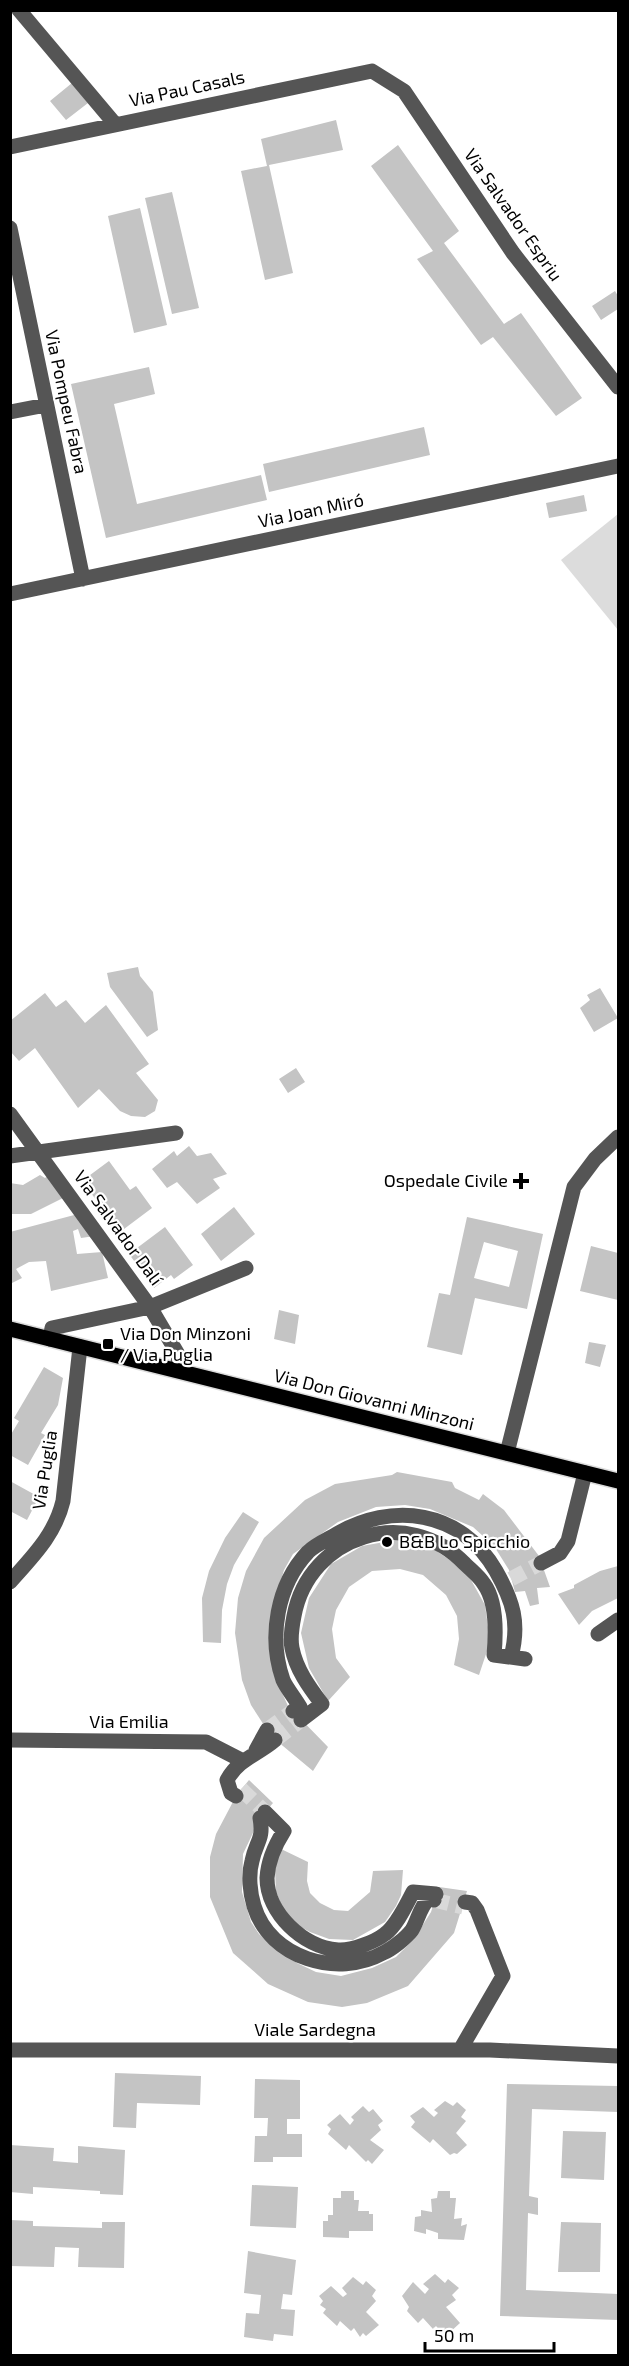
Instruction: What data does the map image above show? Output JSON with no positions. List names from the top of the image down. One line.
{"streets":{"main road":["Via Don Giovanni Minzoni"],"street":["Via Pau Casals","Via Salvador Espriu","Via Pompeu Fabra","Via Joan Miró","Via Salvador Dalí","Via Puglia","Via Emilia","Viale Sardegna"]},"crossings":[["Via Pau Casals","Via Salvador Espriu"],["Via Pompeu Fabra","Via Joan Miró"],["Via Salvador Dalí","Via Don Giovanni Minzoni"],["Via Don Giovanni Minzoni","Via Puglia"]],"places":{"health":["Ospedale Civile"],"transit":["Via Don Minzoni / Via Puglia"],"other":["B&B Lo Spicchio"]},"scale_bar":"50 m"}
